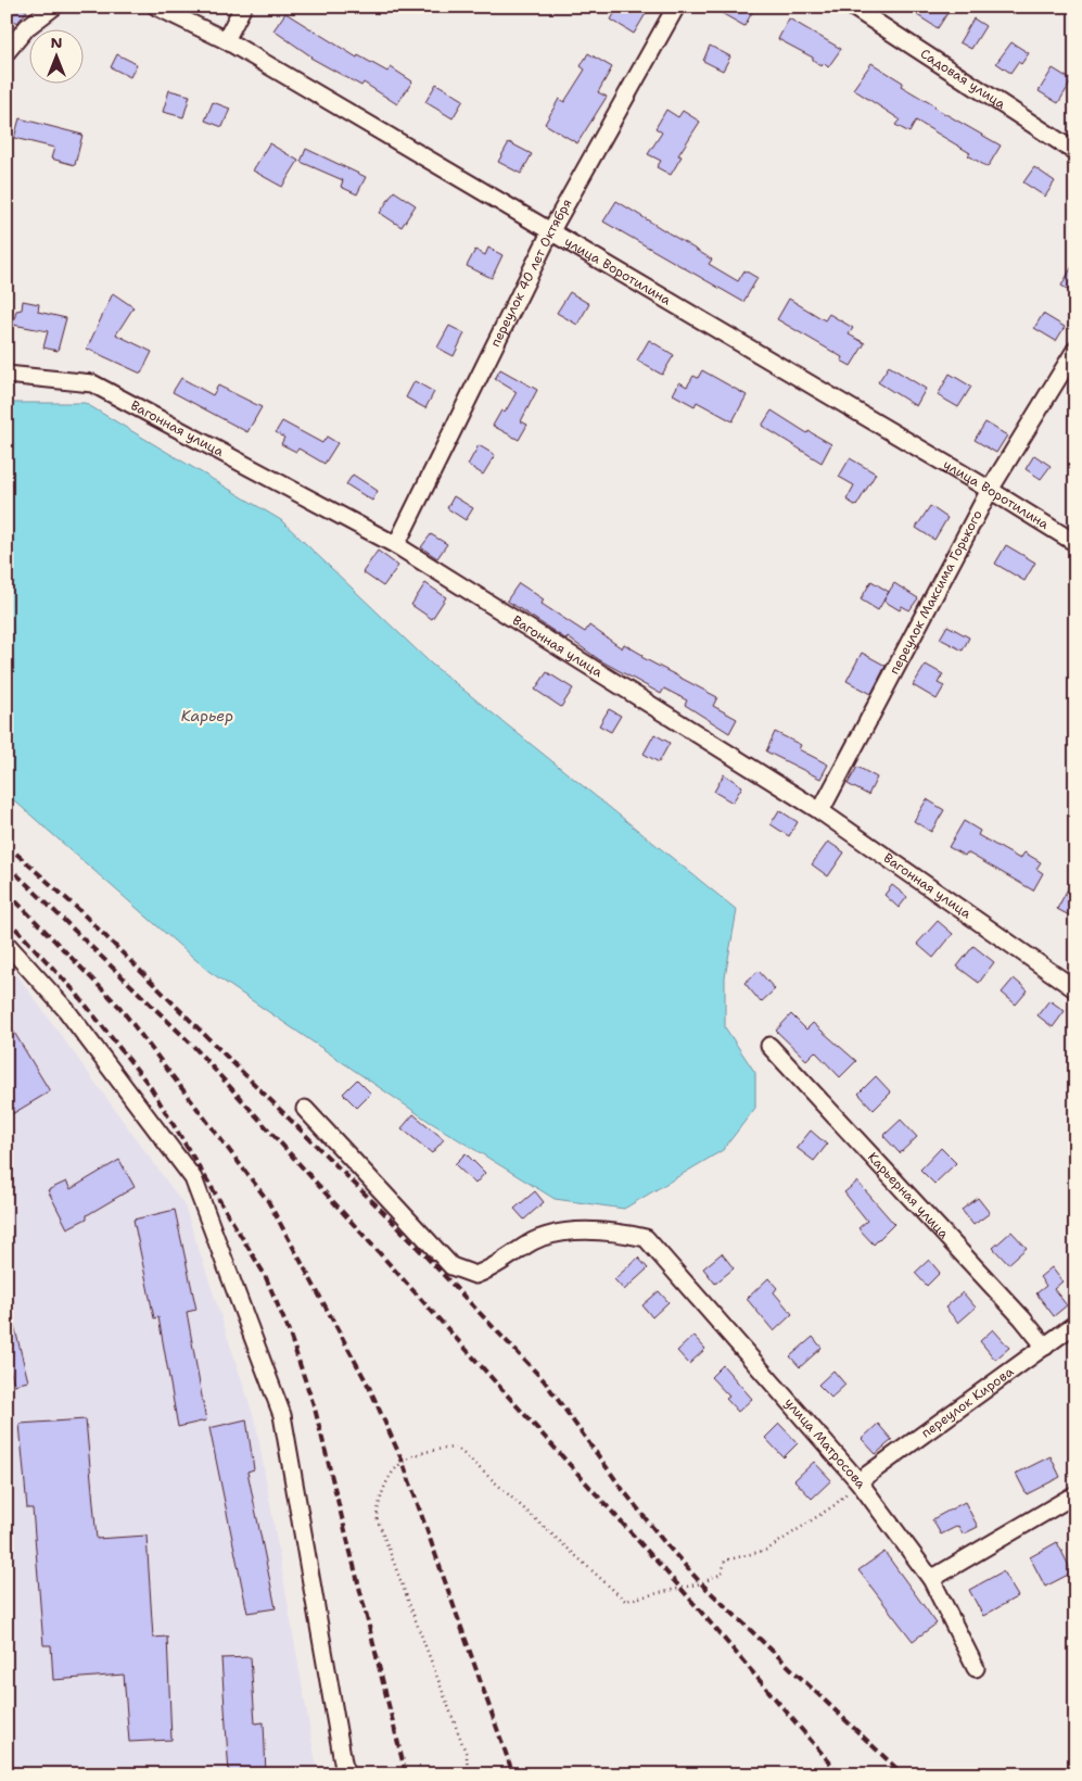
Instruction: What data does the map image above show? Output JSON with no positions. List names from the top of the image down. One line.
{"streets":{"street":["Садовая улица","улица Воротилина","переулок 40 лет Октября","Вагонная улица","переулок Максима Горького","Карьерная улица","переулок Кирова","улица Матросова"]},"crossings":[["улица Воротилина","переулок 40 лет Октября"],["улица Воротилина","переулок Максима Горького"],["переулок 40 лет Октября","Вагонная улица"],["Вагонная улица","переулок Максима Горького"],["Карьерная улица","переулок Кирова"],["переулок Кирова","улица Матросова"]],"water":["Карьер"],"north":"top"}
